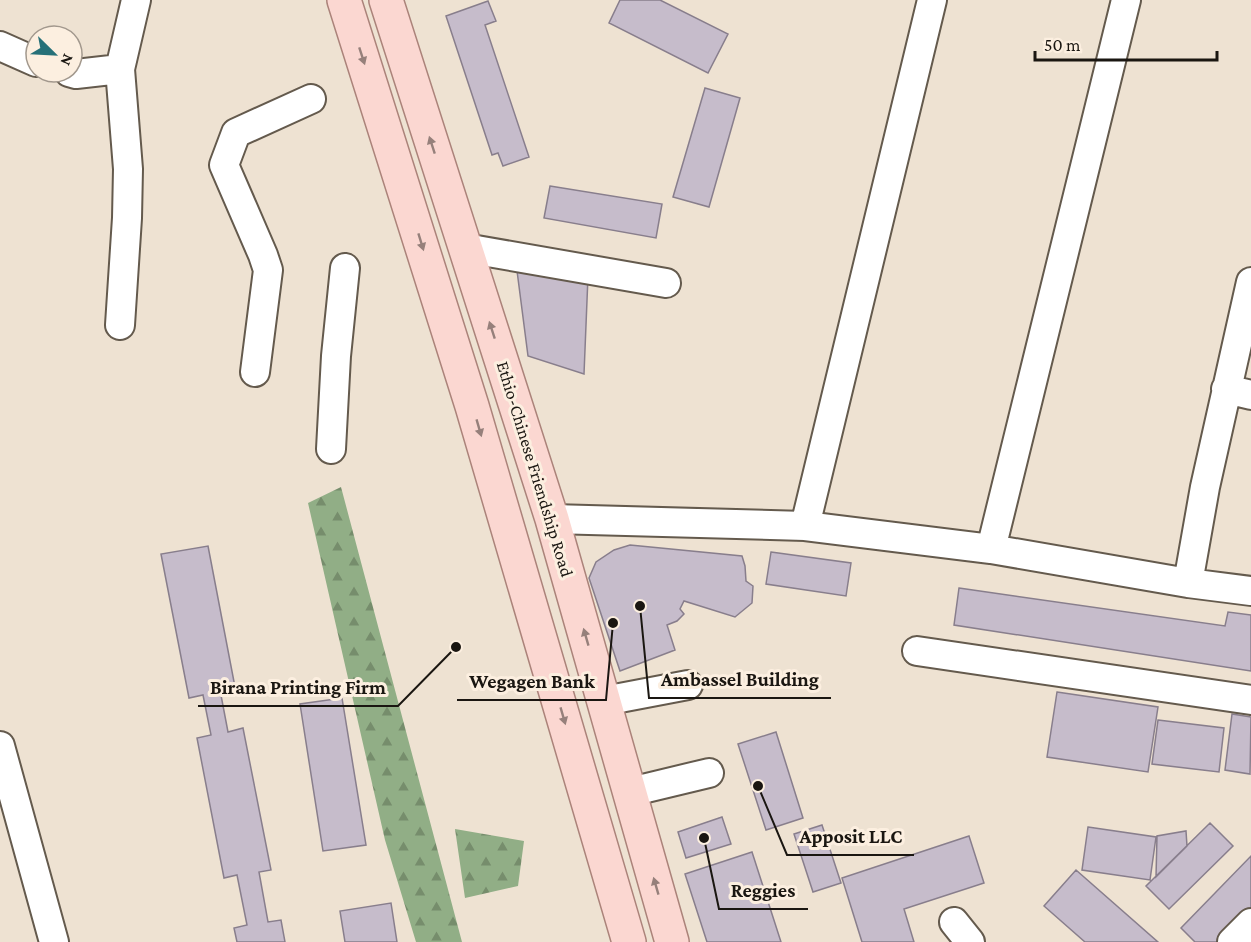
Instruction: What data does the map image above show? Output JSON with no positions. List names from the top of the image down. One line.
{"streets":{"main road":["Ethio-Chinese Friendship Road"]},"places":["Ambassel Building","Wegagen Bank","Birana Printing Firm","Apposit LLC","Reggies"],"scale_bar":"50 m","north":"bottom right"}
